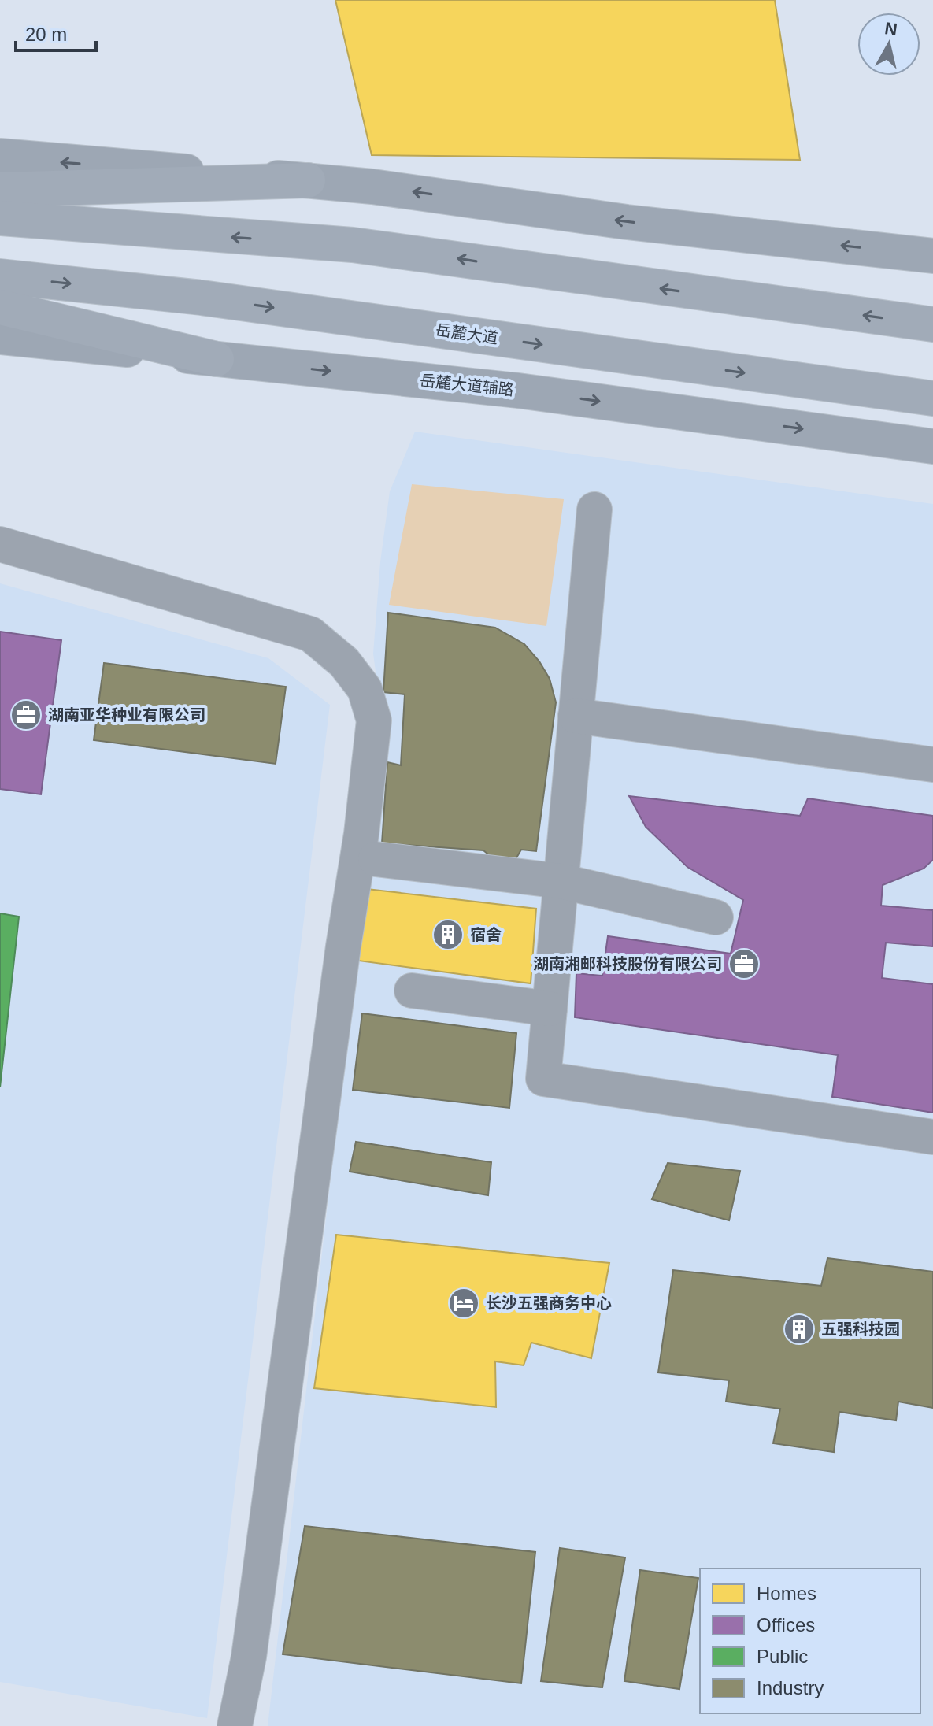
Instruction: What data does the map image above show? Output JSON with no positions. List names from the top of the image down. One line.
{"streets":{"highway":["岳麓大道"],"main road":["岳麓大道辅路"]},"places":{"office":["湖南亚华种业有限公司","湖南湘邮科技股份有限公司"],"building":["宿舍","五强科技园"],"hotel":["长沙五强商务中心"]},"legend":["Homes","Offices","Public","Industry"],"scale_bar":"20 m","north":"top"}
